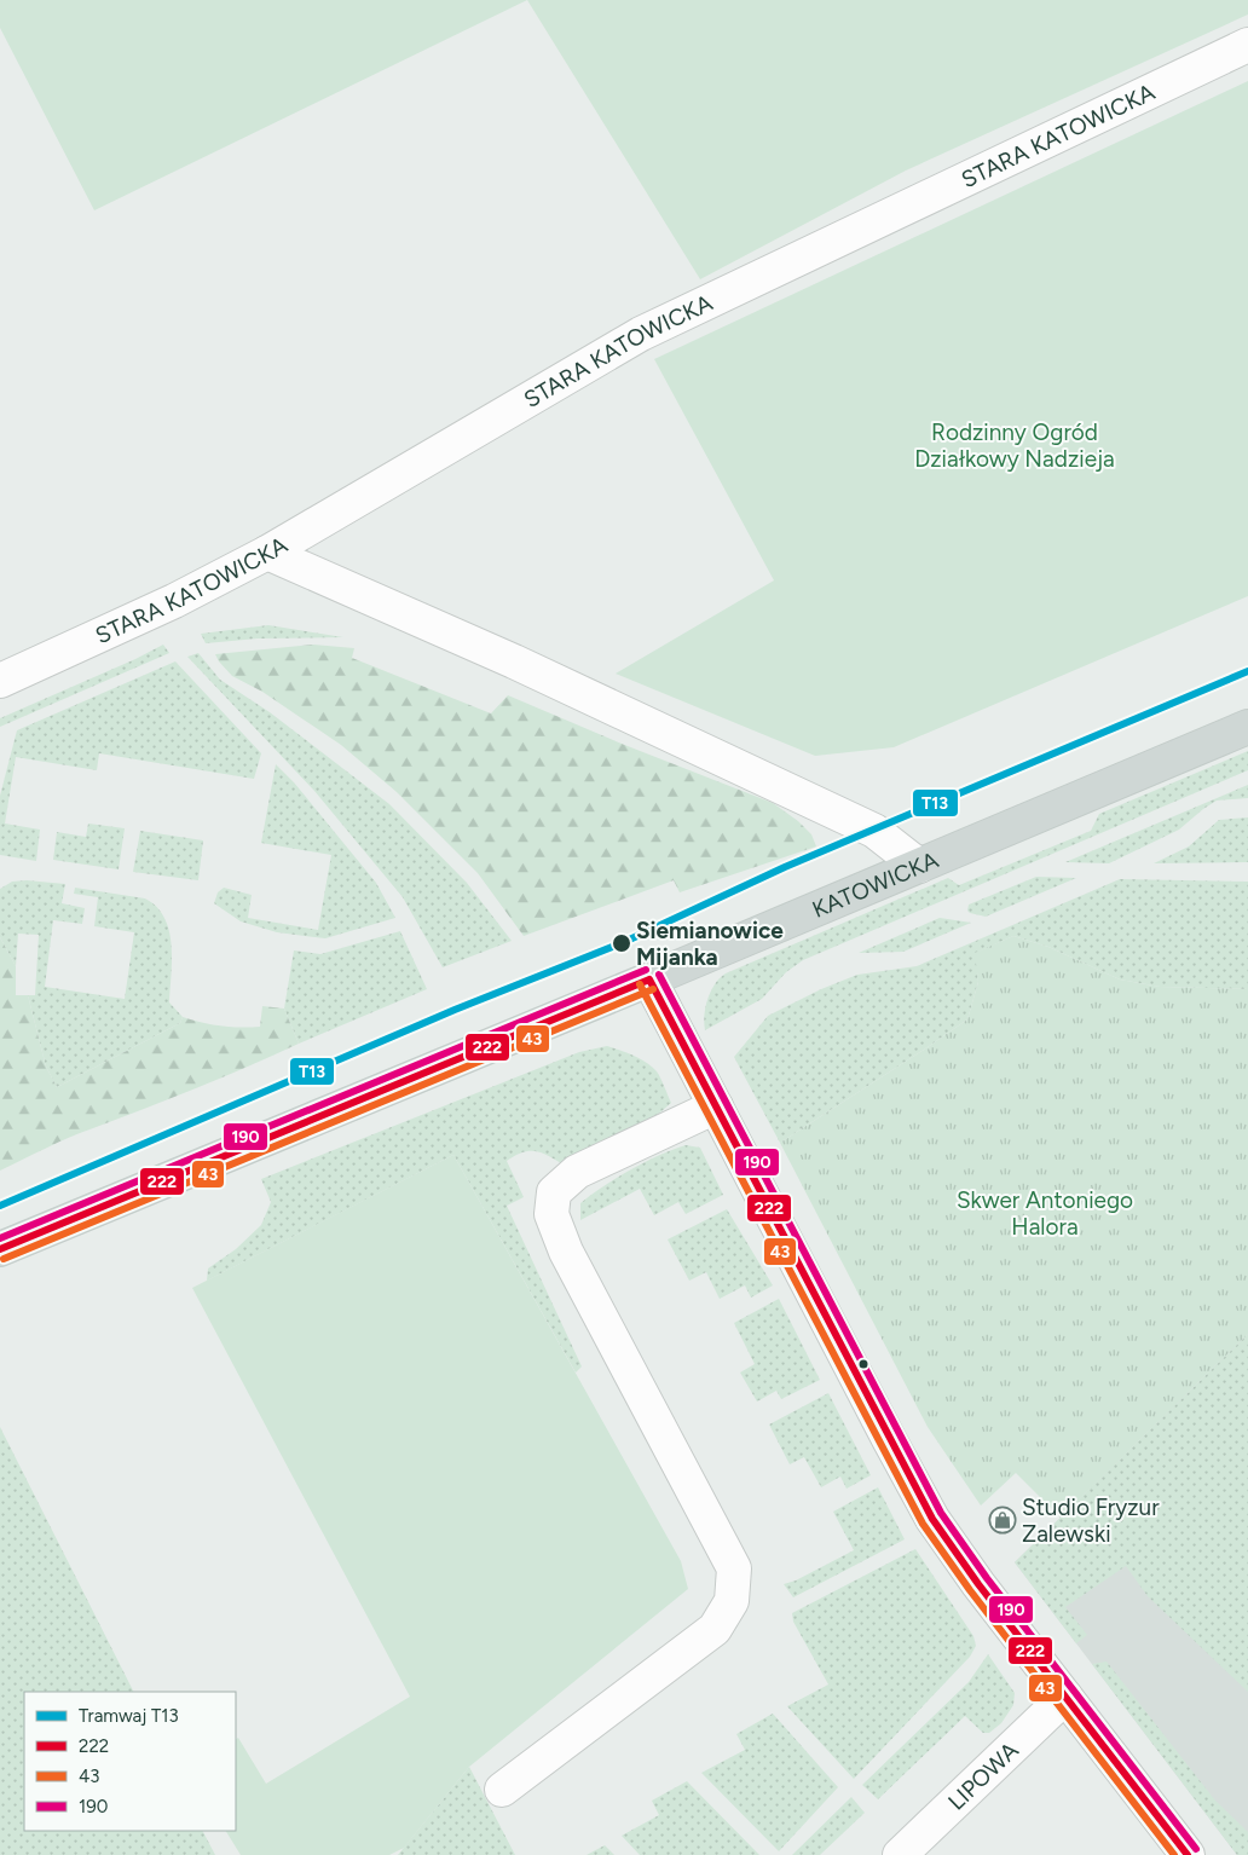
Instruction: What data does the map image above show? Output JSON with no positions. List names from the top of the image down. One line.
{"streets":{"main road":["KATOWICKA"],"street":["STARA KATOWICKA","LIPOWA"]},"parks":["Rodzinny Ogród Działkowy Nadzieja","Skwer Antoniego Halora"],"places":{"other":["Siemianowice Mijanka"],"shop":["Studio Fryzur Zalewski"]},"lines":["tram line T13","transit line 190","transit line 222","transit line 43"],"legend":["Tramwaj T13","222","43","190"]}
